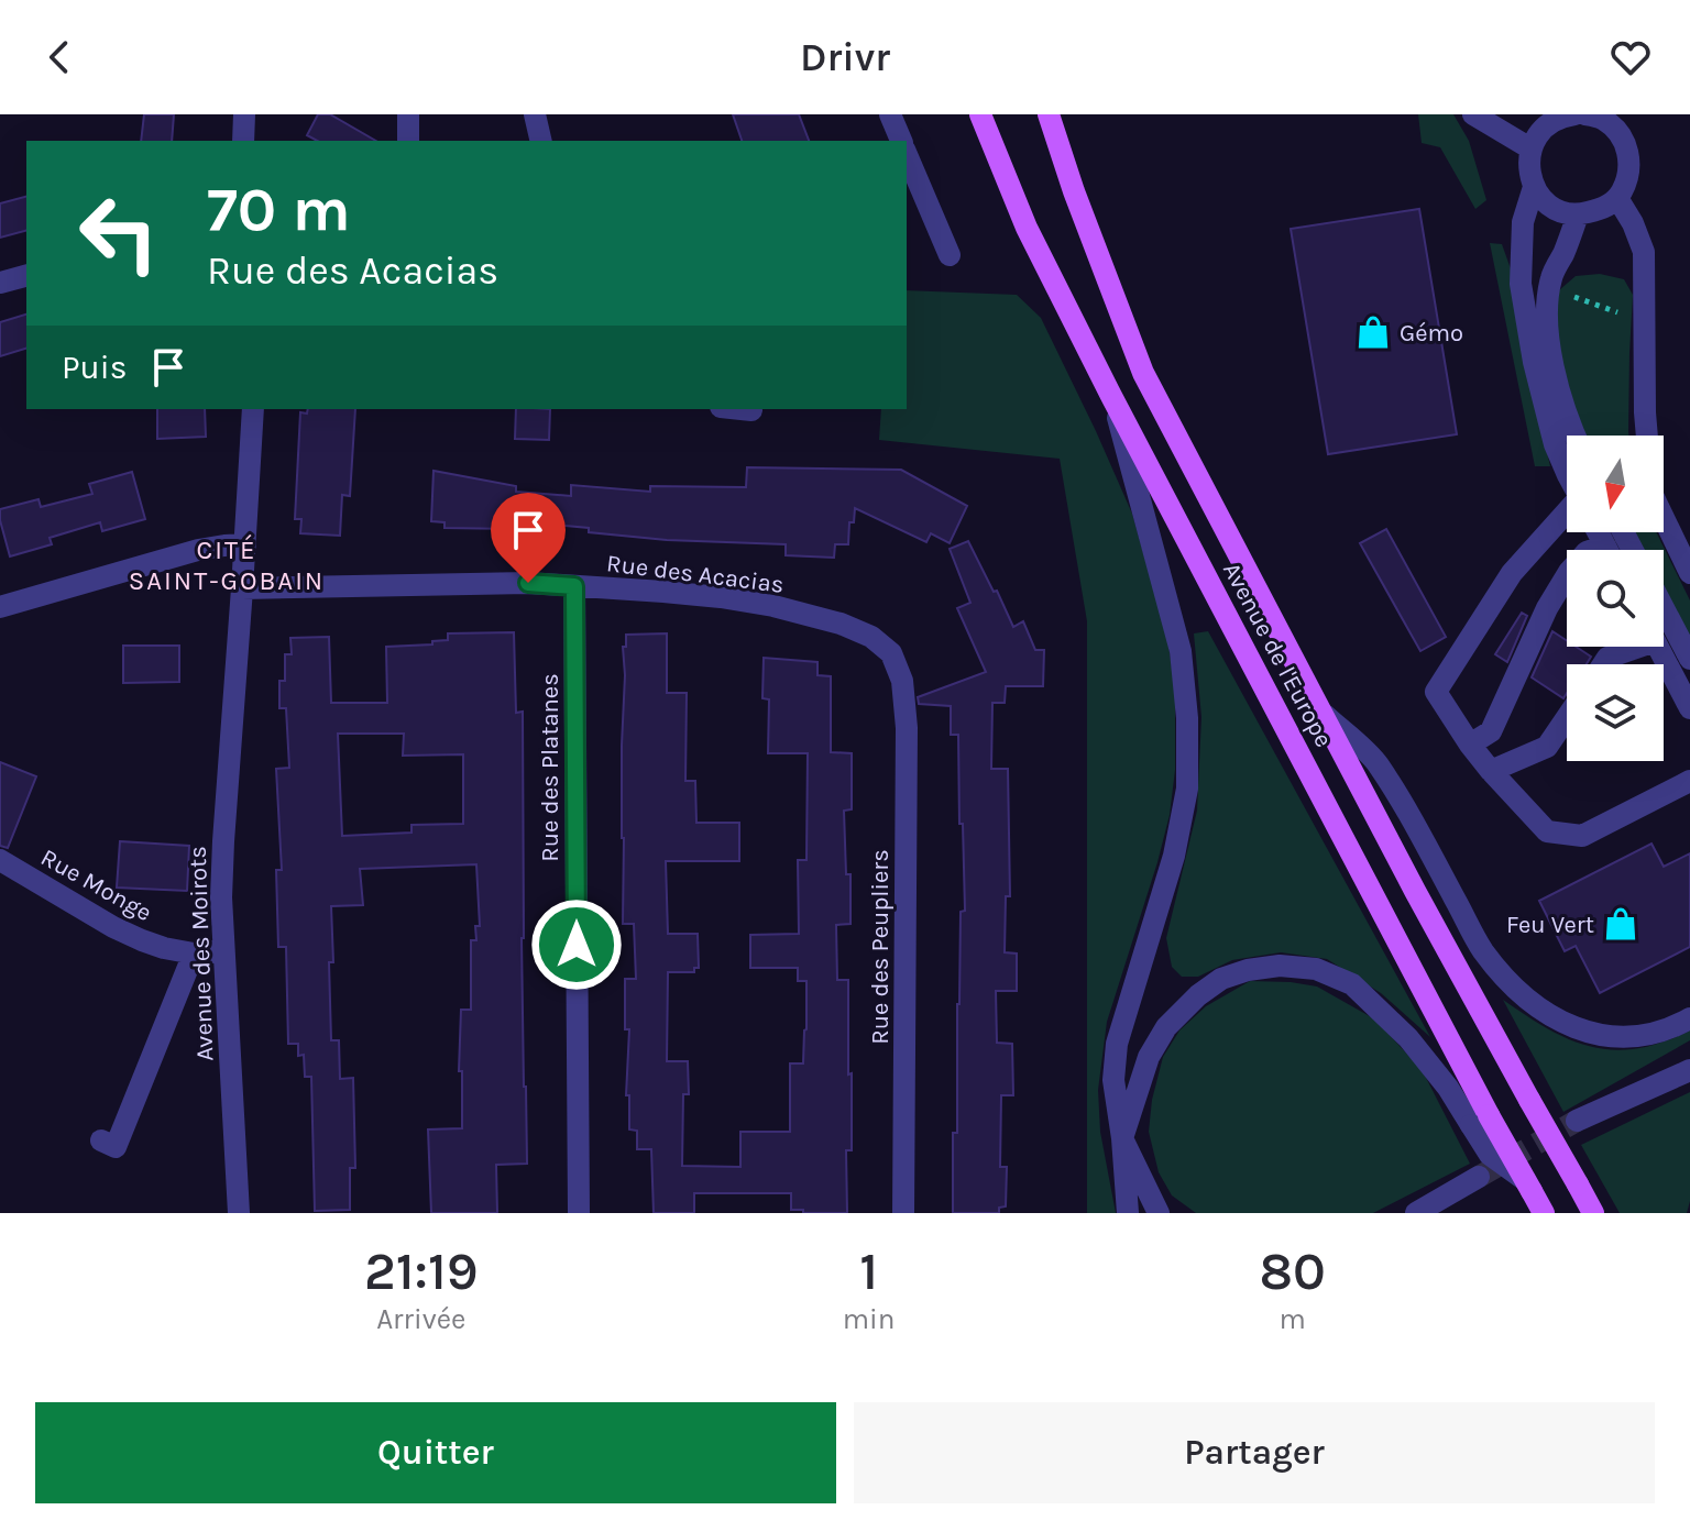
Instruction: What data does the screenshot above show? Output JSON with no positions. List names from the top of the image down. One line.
{"streets":{"main road":["Avenue de l'Europe"],"street":["Rue des Acacias","Rue des Platanes","Rue Monge","Rue des Peupliers","Avenue des Moirots"]},"crossings":[["Rue des Acacias","Rue des Platanes"],["Rue des Acacias","Rue des Peupliers"],["Rue des Acacias","Avenue des Moirots"],["Rue Monge","Avenue des Moirots"]],"districts":["CITÉ SAINT-GOBAIN"],"places":{"shop":["Gémo","Feu Vert"]},"north":"bottom","page":{"header":"Drivr","turn":["70 m","Rue des Acacias"],"then":"Puis","eta":["21:19","Arrivée","1","min","80","m"],"buttons":["Quitter","Partager"]}}
